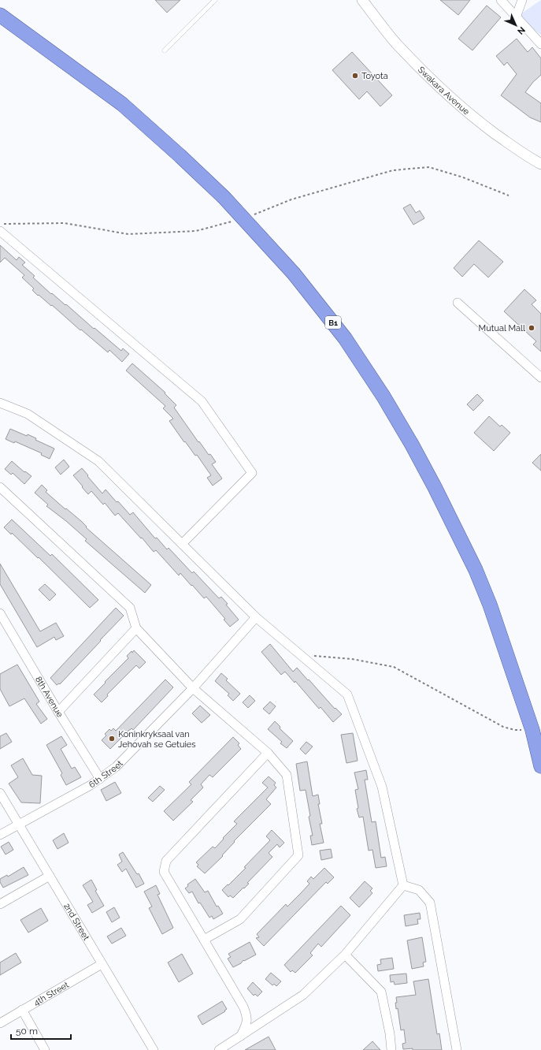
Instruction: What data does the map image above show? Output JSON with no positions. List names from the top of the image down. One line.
{"streets":{"highway":["B1"],"street":["Swakara Avenue","8th Avenue","6th Street","2nd Street","4th Street"]},"crossings":[["8th Avenue","6th Street"],["6th Street","2nd Street"],["2nd Street","4th Street"]],"places":["Toyota","Mutual Mall","Koninkryksaal van Jehovah se Getuies"],"scale_bar":"50 m","north":"bottom right"}
